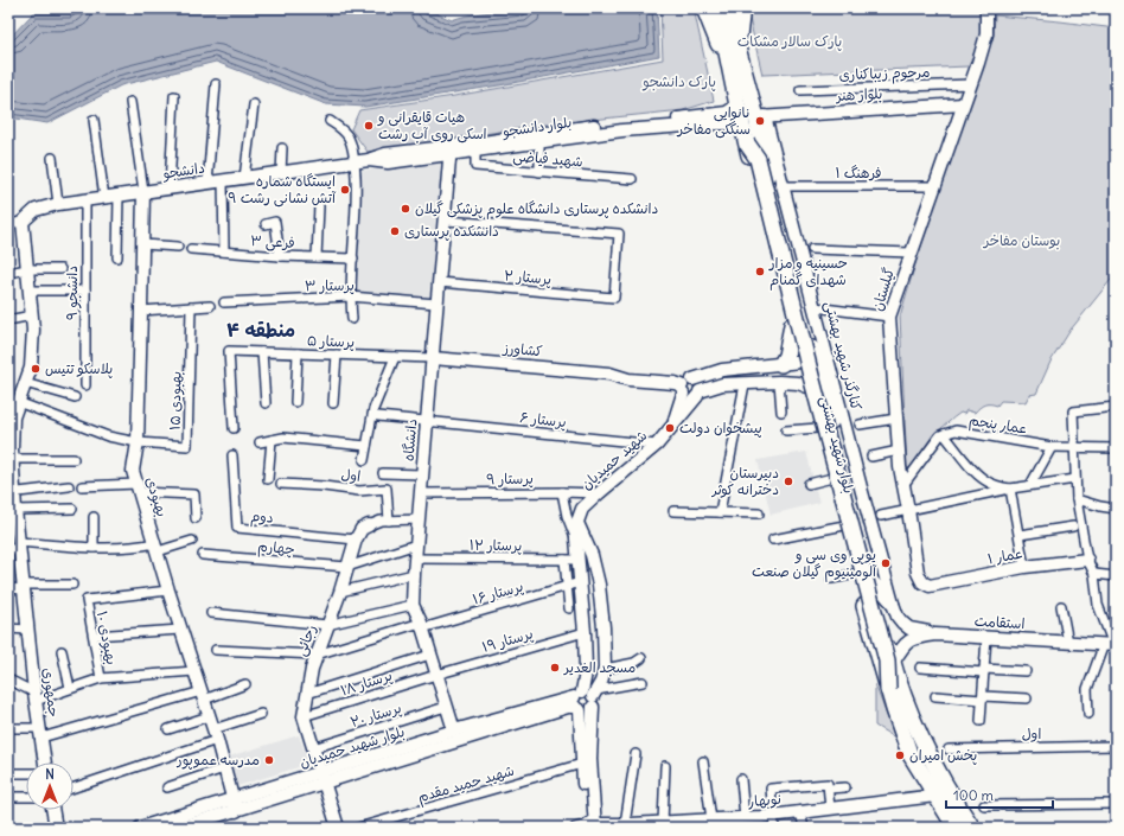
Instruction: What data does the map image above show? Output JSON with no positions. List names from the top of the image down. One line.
{"streets":{"highway":["بلوار شهید بهشتی"],"street":["مرحوم زیباکناری","بلوار هنر","بلوار دانشجو","شهید فیاضی","دانشجو","فرهنگ ۱","فرعی ۳","پرستار ۲","پرستار ۳","گیلستان","دانشجو ۹","پرستار ۵","کشاورز","کنارگذر شهید بهشتی","بهبودی ۱۵","پرستار ۶","عمار پنجم","دانشگاه","شهید حمیدیان","اول","پرستار ۹","بهبودی","دوم","پرستار ۱۲","چهارم","عمار ۱","پرستار ۱۶","استقامت","بهبودی ۱۰","رجائی","پرستار ۱۹","پرستار ۱۸","جمهوری","پرستار ۲۰","بلوار شهید حمیدیان","شهید حمید مقدم","نوبهار"]},"crossings":[["مرحوم زیباکناری","گیلستان"],["بلوار هنر","گیلستان"],["بلوار هنر","کنارگذر شهید بهشتی"],["بلوار هنر","بلوار شهید بهشتی"],["بلوار دانشجو","شهید فیاضی"],["بلوار دانشجو","دانشجو"],["بلوار دانشجو","دانشگاه"],["بلوار دانشجو","بلوار شهید بهشتی"],["دانشجو","دانشجو ۹"],["دانشجو","بهبودی"],["دانشجو","جمهوری"],["فرهنگ ۱","گیلستان"],["فرهنگ ۱","کنارگذر شهید بهشتی"],["پرستار ۲","دانشگاه"],["پرستار ۳","دانشگاه"],["گیلستان","عمار ۱"],["پرستار ۵","کشاورز"],["پرستار ۵","دانشگاه"],["کشاورز","دانشگاه"],["کشاورز","شهید حمیدیان"],["کنارگذر شهید بهشتی","بلوار شهید بهشتی"],["بهبودی ۱۵","بهبودی"],["پرستار ۶","دانشگاه"],["پرستار ۶","شهید حمیدیان"],["دانشگاه","پرستار ۹"],["دانشگاه","پرستار ۱۲"],["دانشگاه","پرستار ۱۶"],["دانشگاه","پرستار ۱۹"],["دانشگاه","پرستار ۱۸"],["دانشگاه","پرستار ۲۰"],["دانشگاه","بلوار شهید حمیدیان"],["بلوار شهید بهشتی","استقامت"],["بلوار شهید بهشتی","نوبهار"],["شهید حمیدیان","پرستار ۹"],["بهبودی","بهبودی ۱۰"],["بهبودی","بلوار شهید حمیدیان"],["دوم","رجائی"],["چهارم","رجائی"],["پرستار ۱۶","رجائی"],["رجائی","پرستار ۱۸"],["رجائی","پرستار ۲۰"],["رجائی","بلوار شهید حمیدیان"],["پرستار ۱۹","پرستار ۱۸"]],"districts":["منطقه ۴"],"parks":["پارک سالار مشکات","پارک دانشجو","بوستان مفاخر"],"places":["نانوایی سنگکی مفاخر","هیات قایقرانی و اسکی روی آب رشت","ایستگاه شماره ۹ آتش نشانی رشت","دانشکده پرستاری دانشگاه علوم پزشکی گیلان","دانشکده پرستاری","حسینیه و مزار شهدای گمنام","پلاسکو تتیس","پیشخوان دولت","دبیرستان دخترانه کوثر","یوپی وی سی و آلومینیوم گیلان صنعت","مسجد الغدیر","پخش امیران","مدرسه عموپور"],"scale_bar":"100 m","north":"top"}
